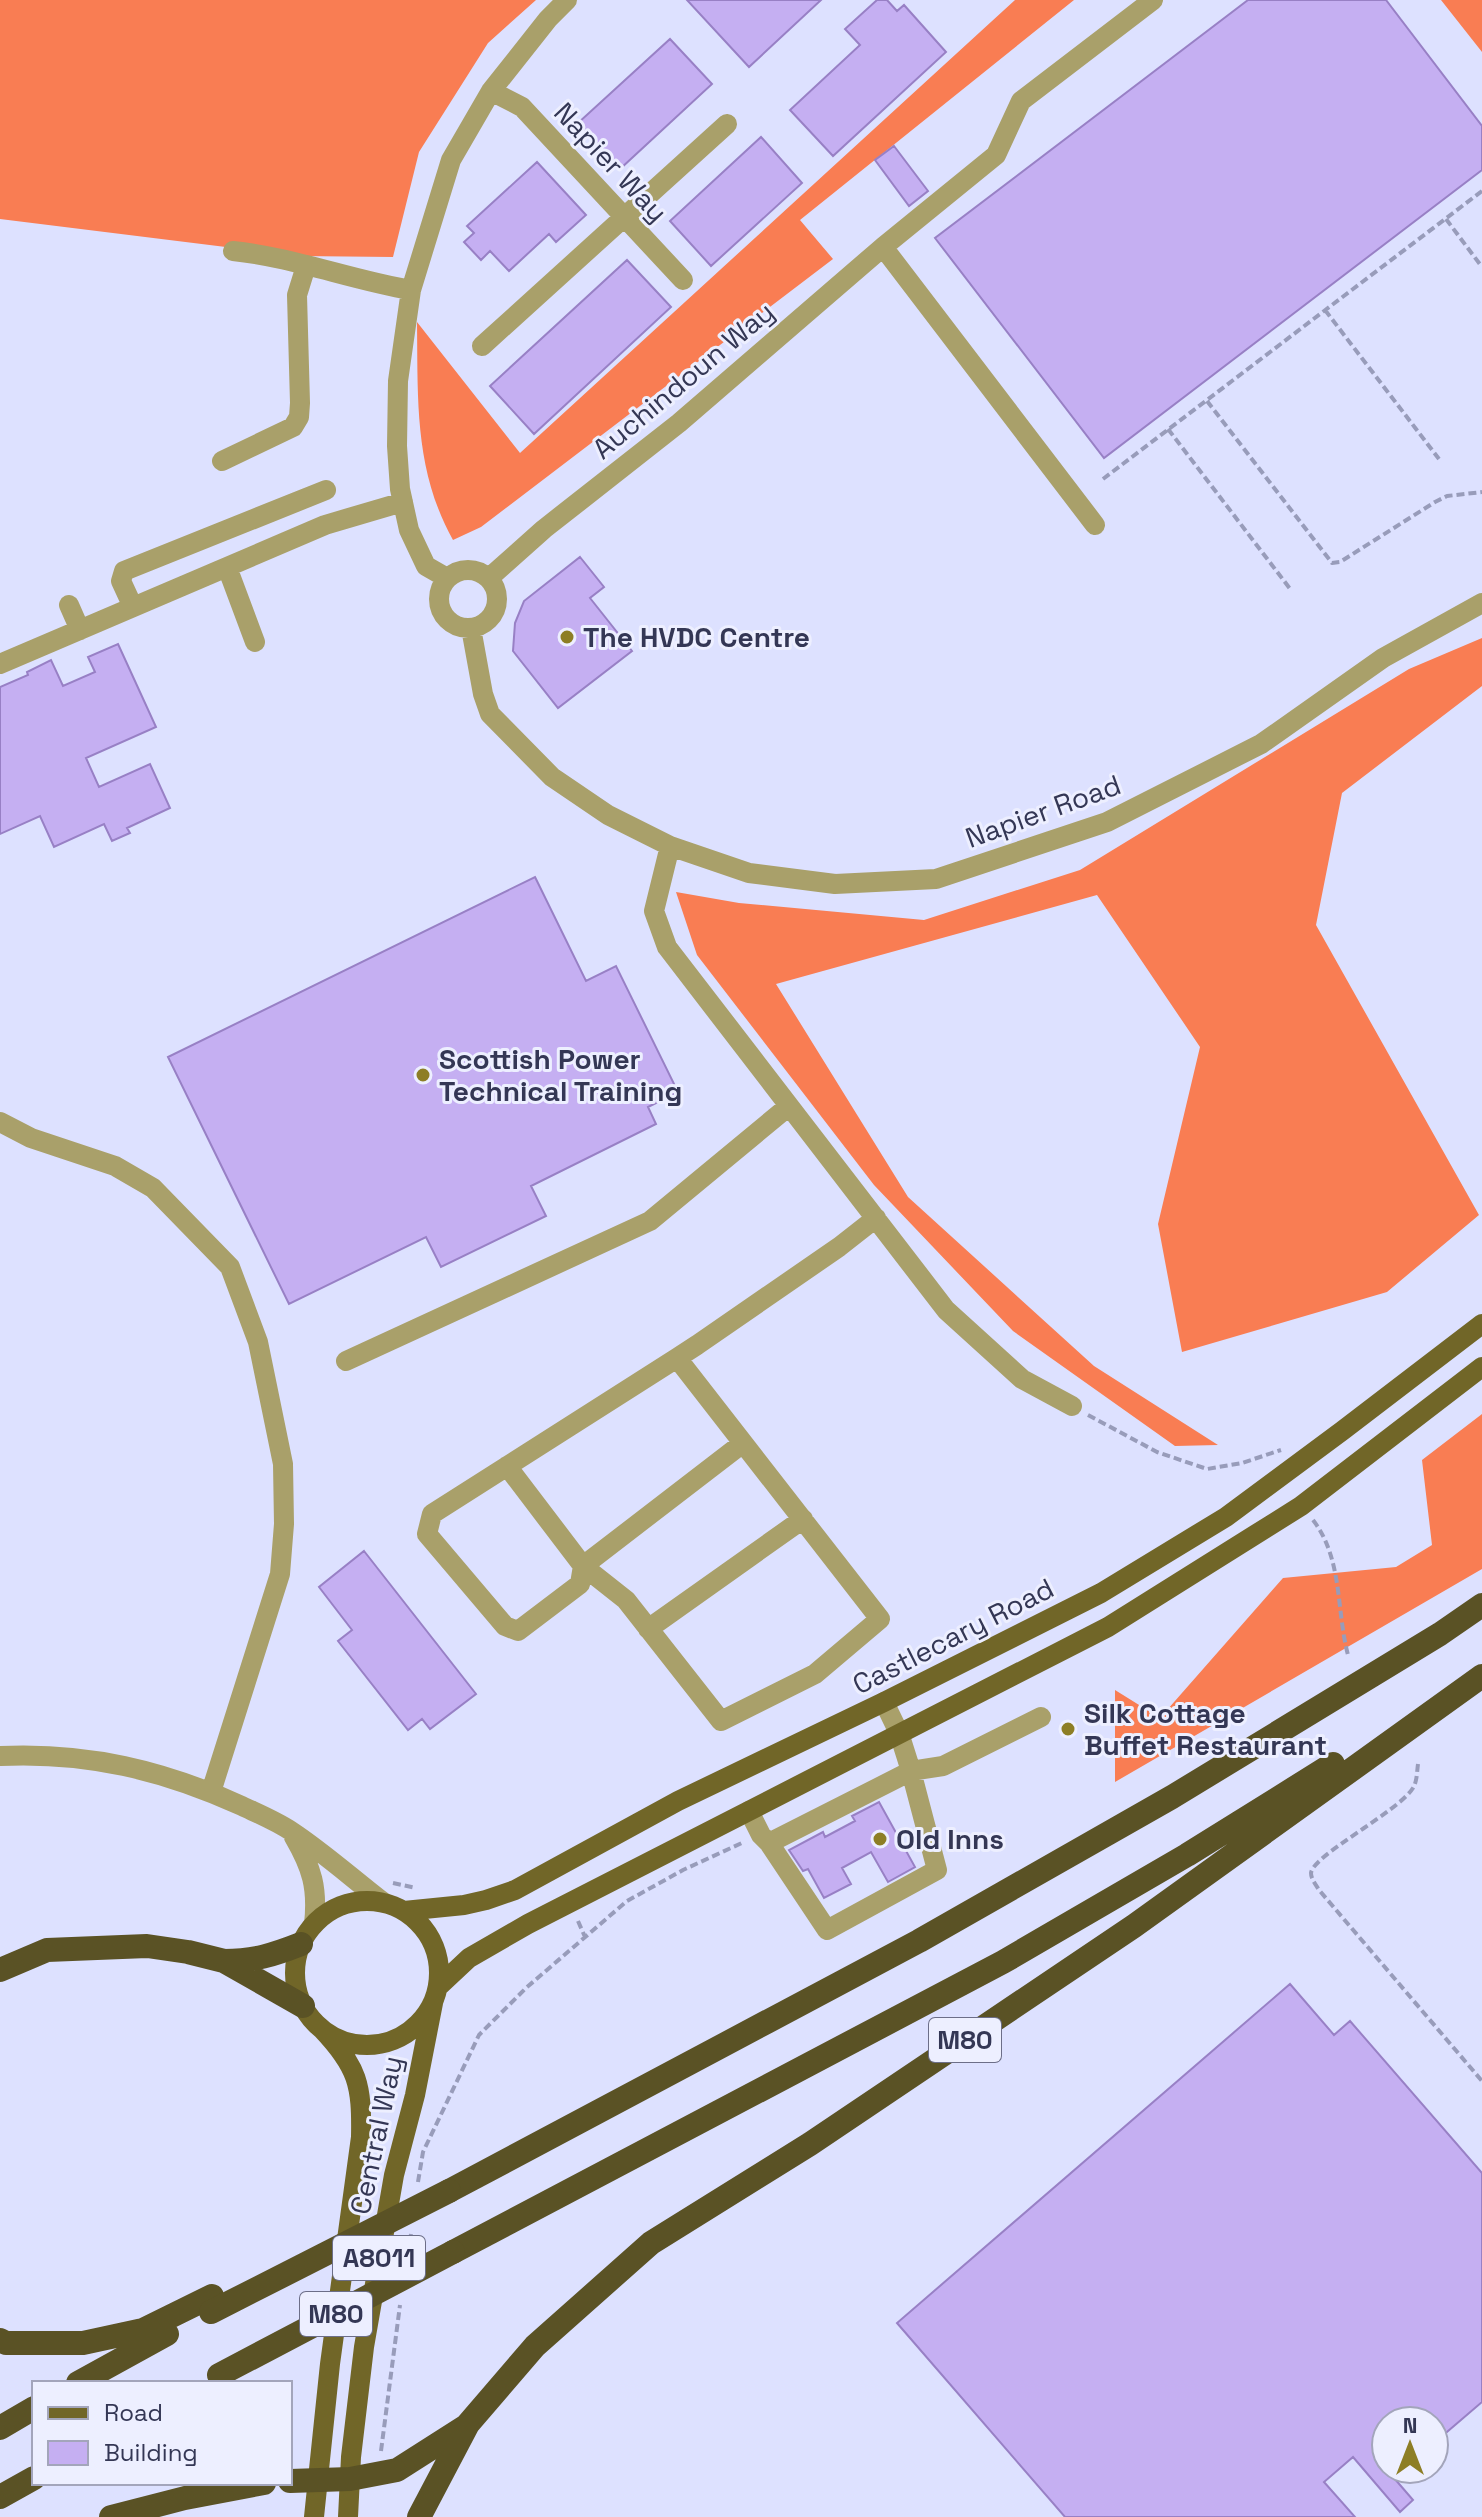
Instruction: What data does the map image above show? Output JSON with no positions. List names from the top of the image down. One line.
{"streets":{"highway":["M80"],"main road":["Castlecary Road","Central Way","A8011"],"street":["Napier Way","Auchindoun Way","Napier Road"]},"crossings":[["Auchindoun Way","Napier Road"],["Castlecary Road","Central Way"],["Castlecary Road","A8011"],["M80","Central Way"],["Central Way","A8011"]],"places":["The HVDC Centre","Scottish Power Technical Training","Silk Cottage Buffet Restaurant","Old Inns"],"legend":["Road","Building"],"north":"top"}
